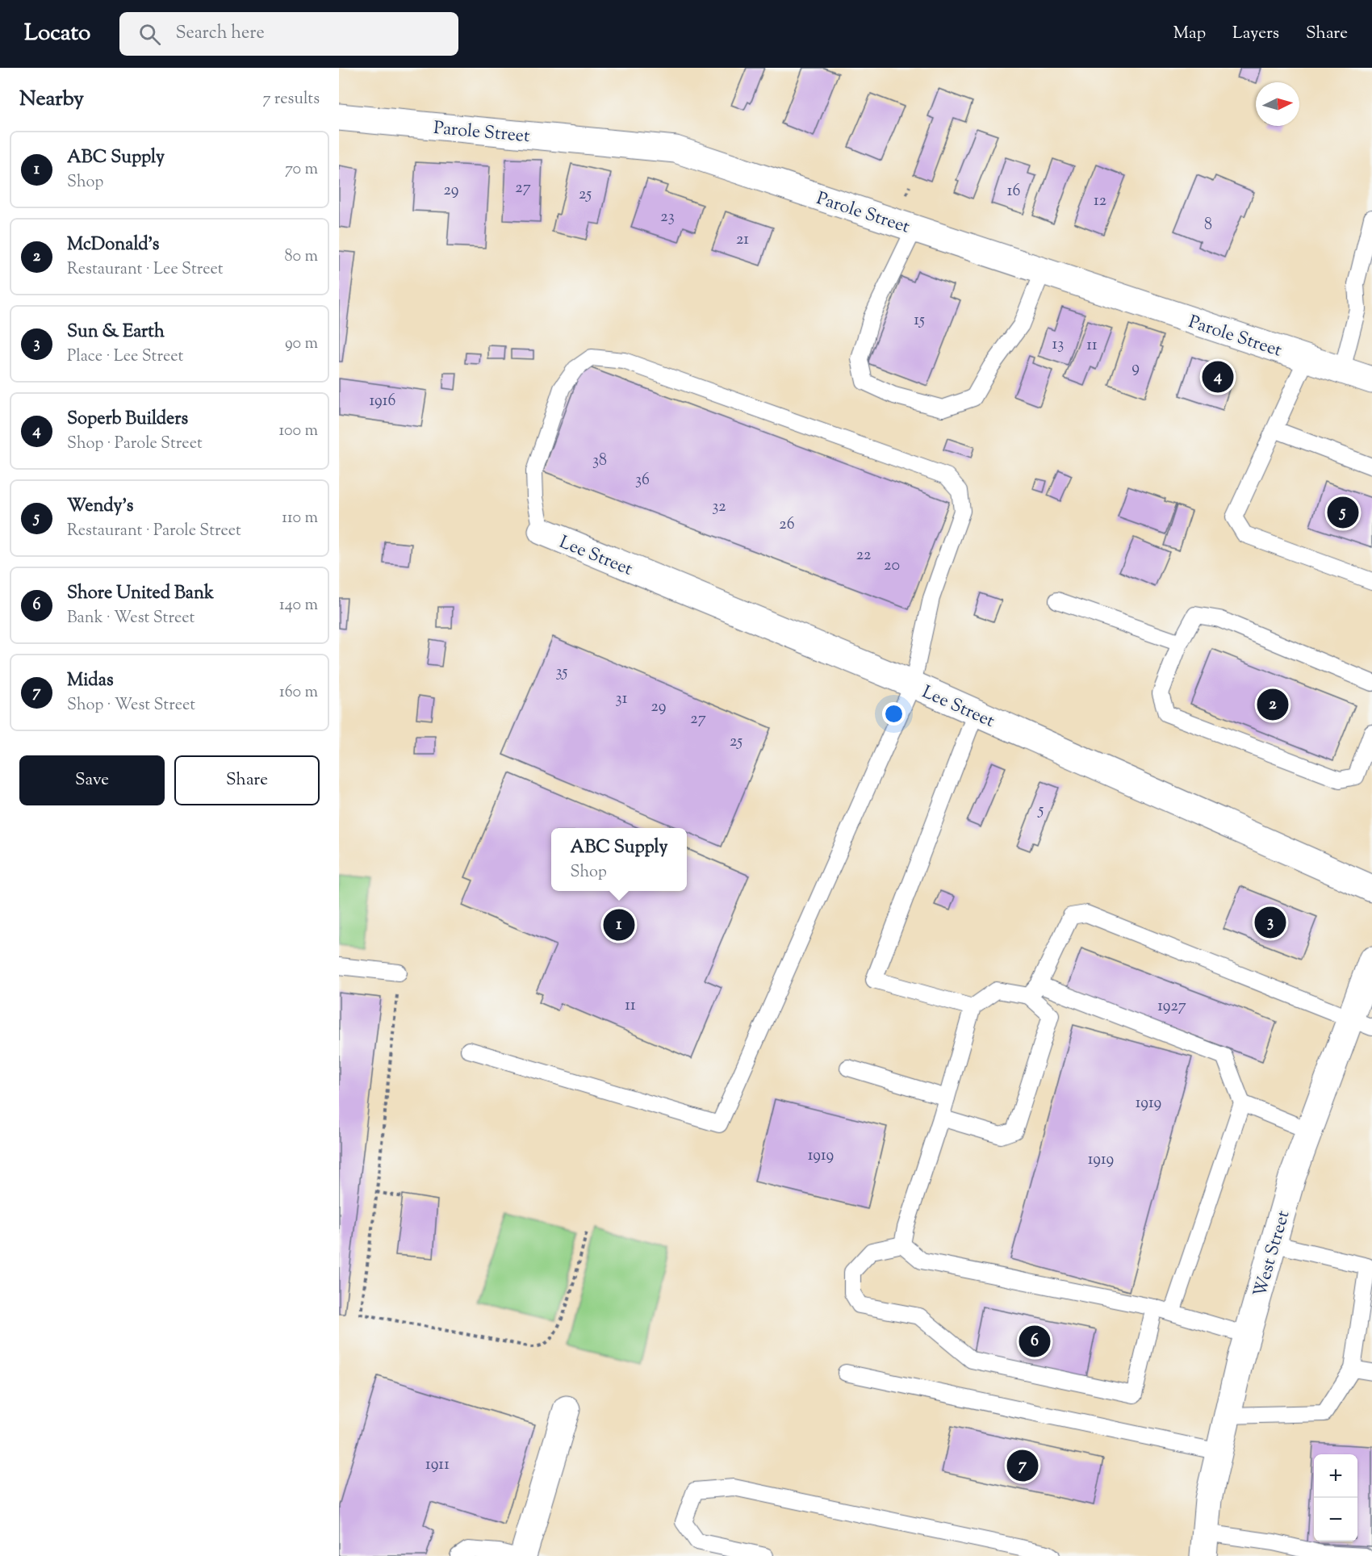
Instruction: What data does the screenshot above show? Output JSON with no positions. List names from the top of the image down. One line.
{"streets":{"street":["Parole Street","Lee Street","West Street"]},"house_numbers":["27","29","16","25","12","23","8","21","15","13","11","9","1916","38","36","32","26","22","20","35","31","29","27","25","5","11","1927","1919","1919","1919","1911"],"north":"right","page":{"header":"Locato","search":"Search here","nav":["Map","Layers","Share"],"heading":["Nearby","7 results"],"list":[{"mark":"1","name":"ABC Supply","note":"Shop","value":"70 m"},{"mark":"2","name":"McDonald's","note":"Restaurant · Lee Street","value":"80 m"},{"mark":"3","name":"Sun & Earth","note":"Place · Lee Street","value":"90 m"},{"mark":"4","name":"Soperb Builders","note":"Shop · Parole Street","value":"100 m"},{"mark":"5","name":"Wendy's","note":"Restaurant · Parole Street","value":"110 m"},{"mark":"6","name":"Shore United Bank","note":"Bank · West Street","value":"140 m"},{"mark":"7","name":"Midas","note":"Shop · West Street","value":"160 m"}],"pins":["4","5","2","3","1","6","7"],"buttons":["Save","Share"],"popup":["ABC Supply","Shop"],"map_buttons":["+","−"]}}
